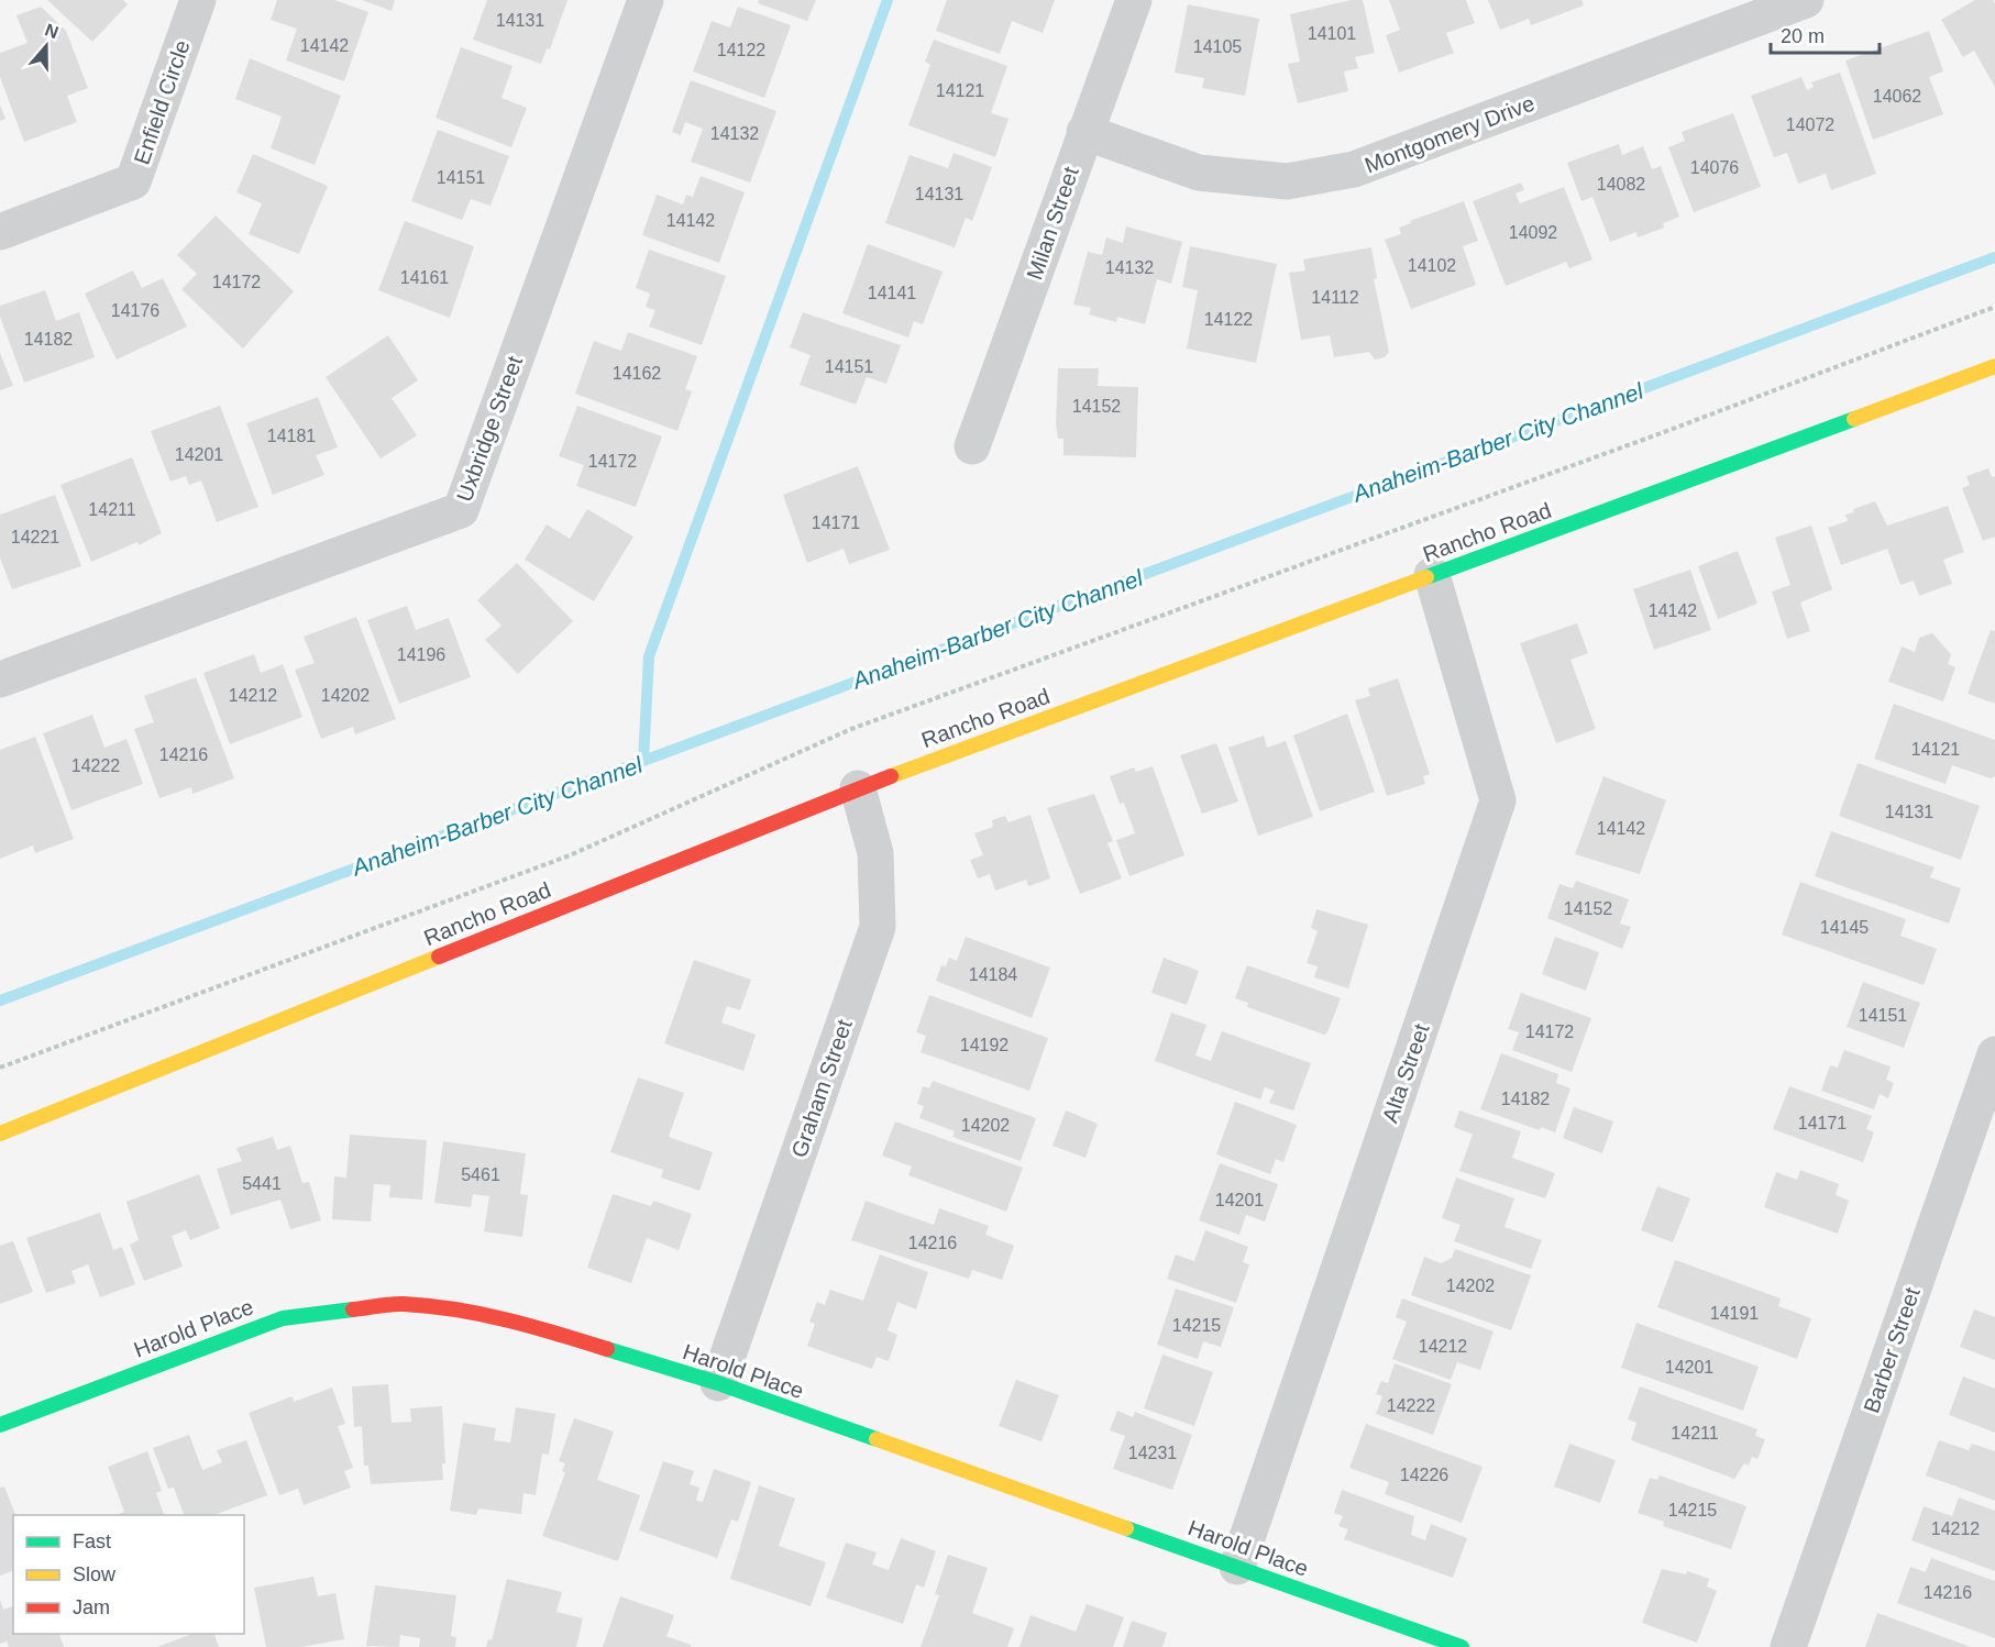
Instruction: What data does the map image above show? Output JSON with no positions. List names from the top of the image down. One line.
{"streets":{"street":["Enfield Circle","Montgomery Drive","Milan Street","Uxbridge Street","Rancho Road","Alta Street","Graham Street","Harold Place","Barber Street"]},"crossings":[["Montgomery Drive","Milan Street"],["Rancho Road","Alta Street"],["Rancho Road","Graham Street"],["Alta Street","Harold Place"],["Graham Street","Harold Place"]],"water":["Anaheim-Barber City Channel"],"house_numbers":["14131","14101","14142","14105","14122","14121","14062","14072","14132","14076","14151","14082","14131","14142","14092","14102","14132","14161","14172","14141","14112","14176","14122","14182","14151","14162","14152","14181","14201","14172","14211","14171","14221","14142","14196","14212","14202","14121","14216","14222","14131","14142","14152","14145","14184","14151","14172","14192","14182","14171","14202","5461","5441","14201","14216","14202","14191","14215","14212","14201","14222","14211","14231","14226","14215","14212","14216"],"legend":["Fast","Slow","Jam"],"scale_bar":"20 m","north":"top"}
